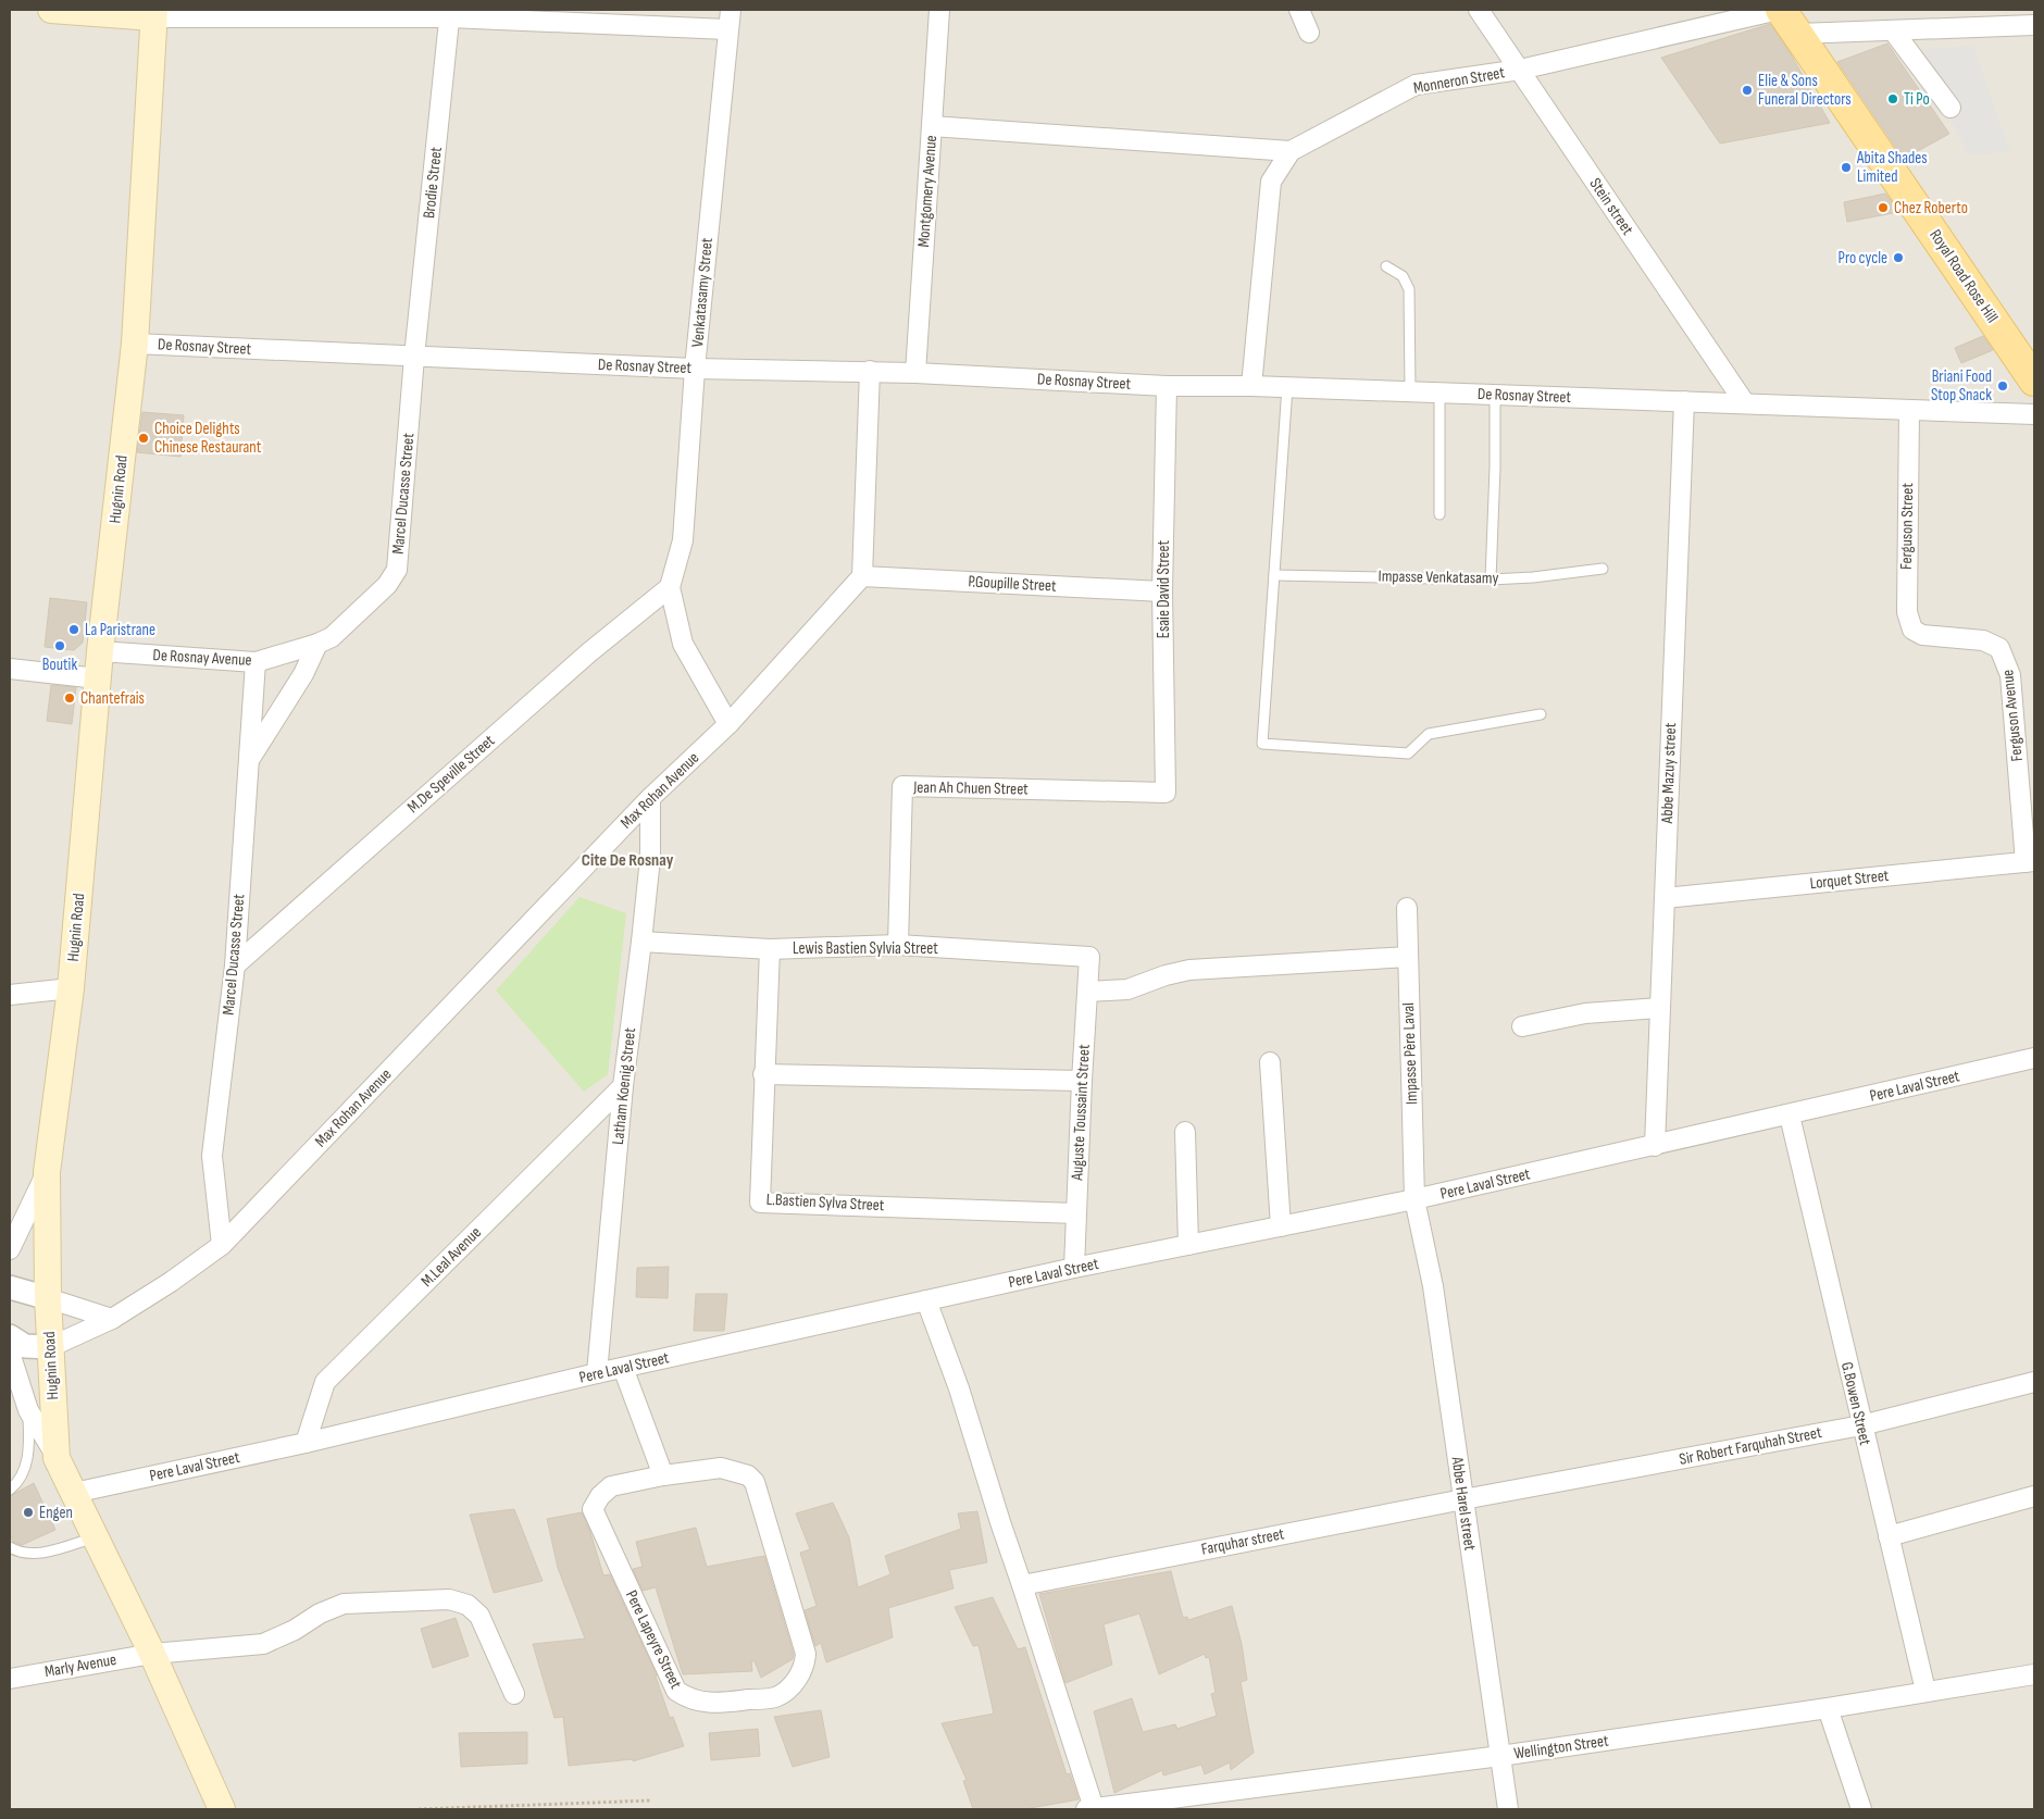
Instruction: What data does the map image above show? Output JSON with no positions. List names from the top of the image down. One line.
{"streets":{"main road":["Royal Road Rose Hill","Hugnin Road"],"street":["Monneron Street","Brodie Street","Montgomery Avenue","Stein street","Venkatasamy Street","De Rosnay Street","Marcel Ducasse Street","Ferguson Street","P.Goupille Street","Esaie David Street","De Rosnay Avenue","Ferguson Avenue","Abbe Mazuy street","M.De Speville Street","Jean Ah Chuen Street","Max Rohan Avenue","Lorquet Street","Lewis Bastien Sylvia Street","Impasse Père Laval","Latham Koenig Street","Pere Laval Street","Auguste Toussaint Street","L.Bastien Sylva Street","M.Leal Avenue","G.Bowen Street","Sir Robert Farquhah Street","Abbe Harel street","Farquhar street","Pere Lapeyre Street","Marly Avenue","Wellington Street"],"lane":["Impasse Venkatasamy"]},"crossings":[["Monneron Street","Stein street"],["Monneron Street","Royal Road Rose Hill"],["Monneron Street","De Rosnay Street"],["Brodie Street","De Rosnay Street"],["Brodie Street","Marcel Ducasse Street"],["Montgomery Avenue","De Rosnay Street"],["Stein street","De Rosnay Street"],["Venkatasamy Street","De Rosnay Street"],["Venkatasamy Street","M.De Speville Street"],["Venkatasamy Street","Max Rohan Avenue"],["De Rosnay Street","Hugnin Road"],["De Rosnay Street","Marcel Ducasse Street"],["De Rosnay Street","Ferguson Street"],["De Rosnay Street","Esaie David Street"],["De Rosnay Street","Abbe Mazuy street"],["Hugnin Road","De Rosnay Avenue"],["Hugnin Road","Max Rohan Avenue"],["Hugnin Road","Pere Laval Street"],["Hugnin Road","Marly Avenue"],["Marcel Ducasse Street","De Rosnay Avenue"],["Marcel Ducasse Street","M.De Speville Street"],["Marcel Ducasse Street","Max Rohan Avenue"],["Ferguson Street","Ferguson Avenue"],["P.Goupille Street","Esaie David Street"],["P.Goupille Street","Max Rohan Avenue"],["Esaie David Street","Jean Ah Chuen Street"],["Ferguson Avenue","Lorquet Street"],["Abbe Mazuy street","Lorquet Street"],["Abbe Mazuy street","Pere Laval Street"],["Jean Ah Chuen Street","Lewis Bastien Sylvia Street"],["Max Rohan Avenue","Latham Koenig Street"],["Lewis Bastien Sylvia Street","Latham Koenig Street"],["Lewis Bastien Sylvia Street","Auguste Toussaint Street"],["Lewis Bastien Sylvia Street","L.Bastien Sylva Street"],["Impasse Père Laval","Pere Laval Street"],["Impasse Père Laval","Abbe Harel street"],["Latham Koenig Street","Pere Laval Street"],["Latham Koenig Street","M.Leal Avenue"],["Pere Laval Street","Auguste Toussaint Street"],["Pere Laval Street","M.Leal Avenue"],["Pere Laval Street","G.Bowen Street"],["Pere Laval Street","Abbe Harel street"],["Auguste Toussaint Street","L.Bastien Sylva Street"],["G.Bowen Street","Sir Robert Farquhah Street"],["G.Bowen Street","Wellington Street"],["Sir Robert Farquhah Street","Abbe Harel street"],["Sir Robert Farquhah Street","Farquhar street"],["Abbe Harel street","Farquhar street"],["Abbe Harel street","Wellington Street"]],"districts":["Cite De Rosnay"],"places":["Elie & Sons Funeral Directors","Ti Po","Abita Shades Limited","Chez Roberto","Pro cycle","Briani Food Stop Snack","Choice Delights Chinese Restaurant","La Paristrane","Boutik","Chantefrais","Engen"]}
